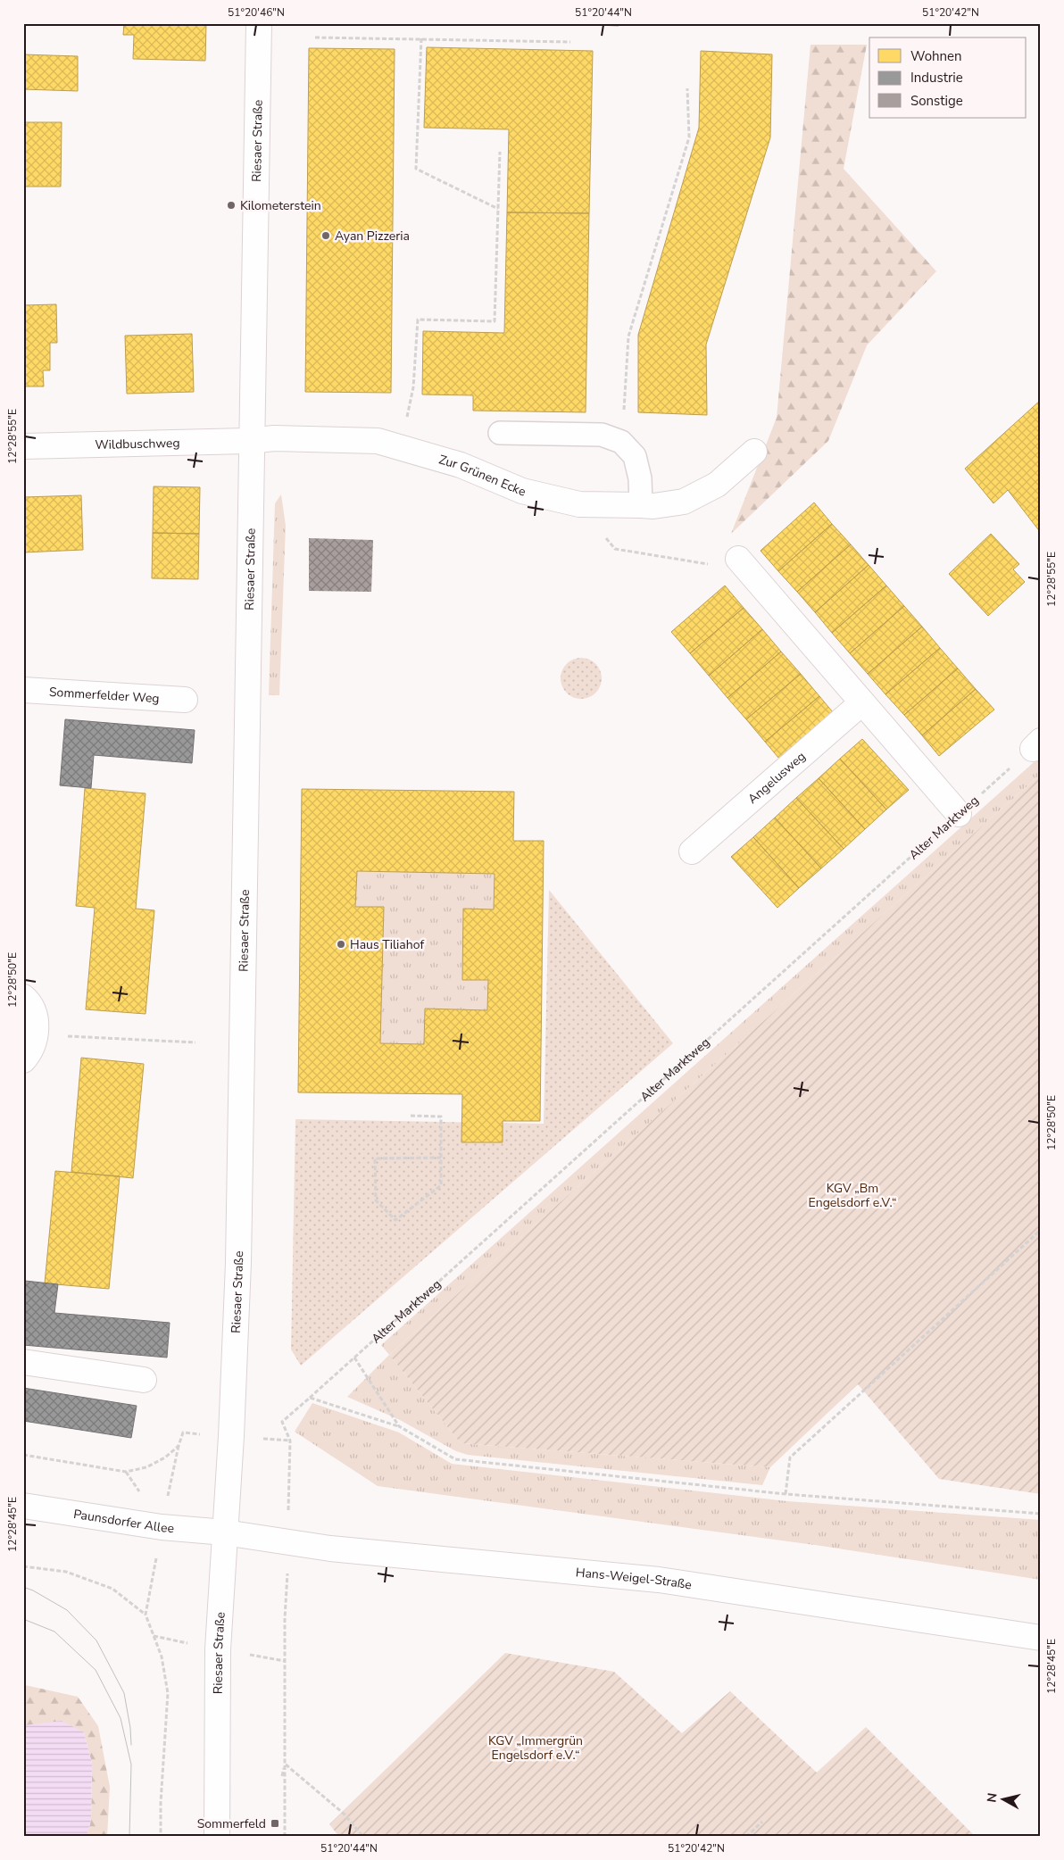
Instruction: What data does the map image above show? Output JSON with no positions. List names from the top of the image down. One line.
{"streets":{"street":["Riesaer Straße","Wildbuschweg","Zur Grünen Ecke","Sommerfelder Weg","Angelusweg","Paunsdorfer Allee","Hans-Weigel-Straße"],"path":["Alter Marktweg"]},"crossings":[["Riesaer Straße","Wildbuschweg"],["Riesaer Straße","Zur Grünen Ecke"],["Riesaer Straße","Paunsdorfer Allee"],["Riesaer Straße","Hans-Weigel-Straße"],["Wildbuschweg","Zur Grünen Ecke"],["Alter Marktweg","Hans-Weigel-Straße"],["Paunsdorfer Allee","Hans-Weigel-Straße"]],"parks":["KGV „Bm Engelsdorf e.V.“","KGV „Immergrün Engelsdorf e.V.“"],"places":{"other":["Kilometerstein","Ayan Pizzeria","Haus Tiliahof"],"transit":["Sommerfeld"]},"legend":["Wohnen","Industrie","Sonstige"],"north":"left","coordinates":["51°20'46\"N","51°20'44\"N","51°20'42\"N","12°28'55\"E","12°28'50\"E","12°28'45\"E"]}
